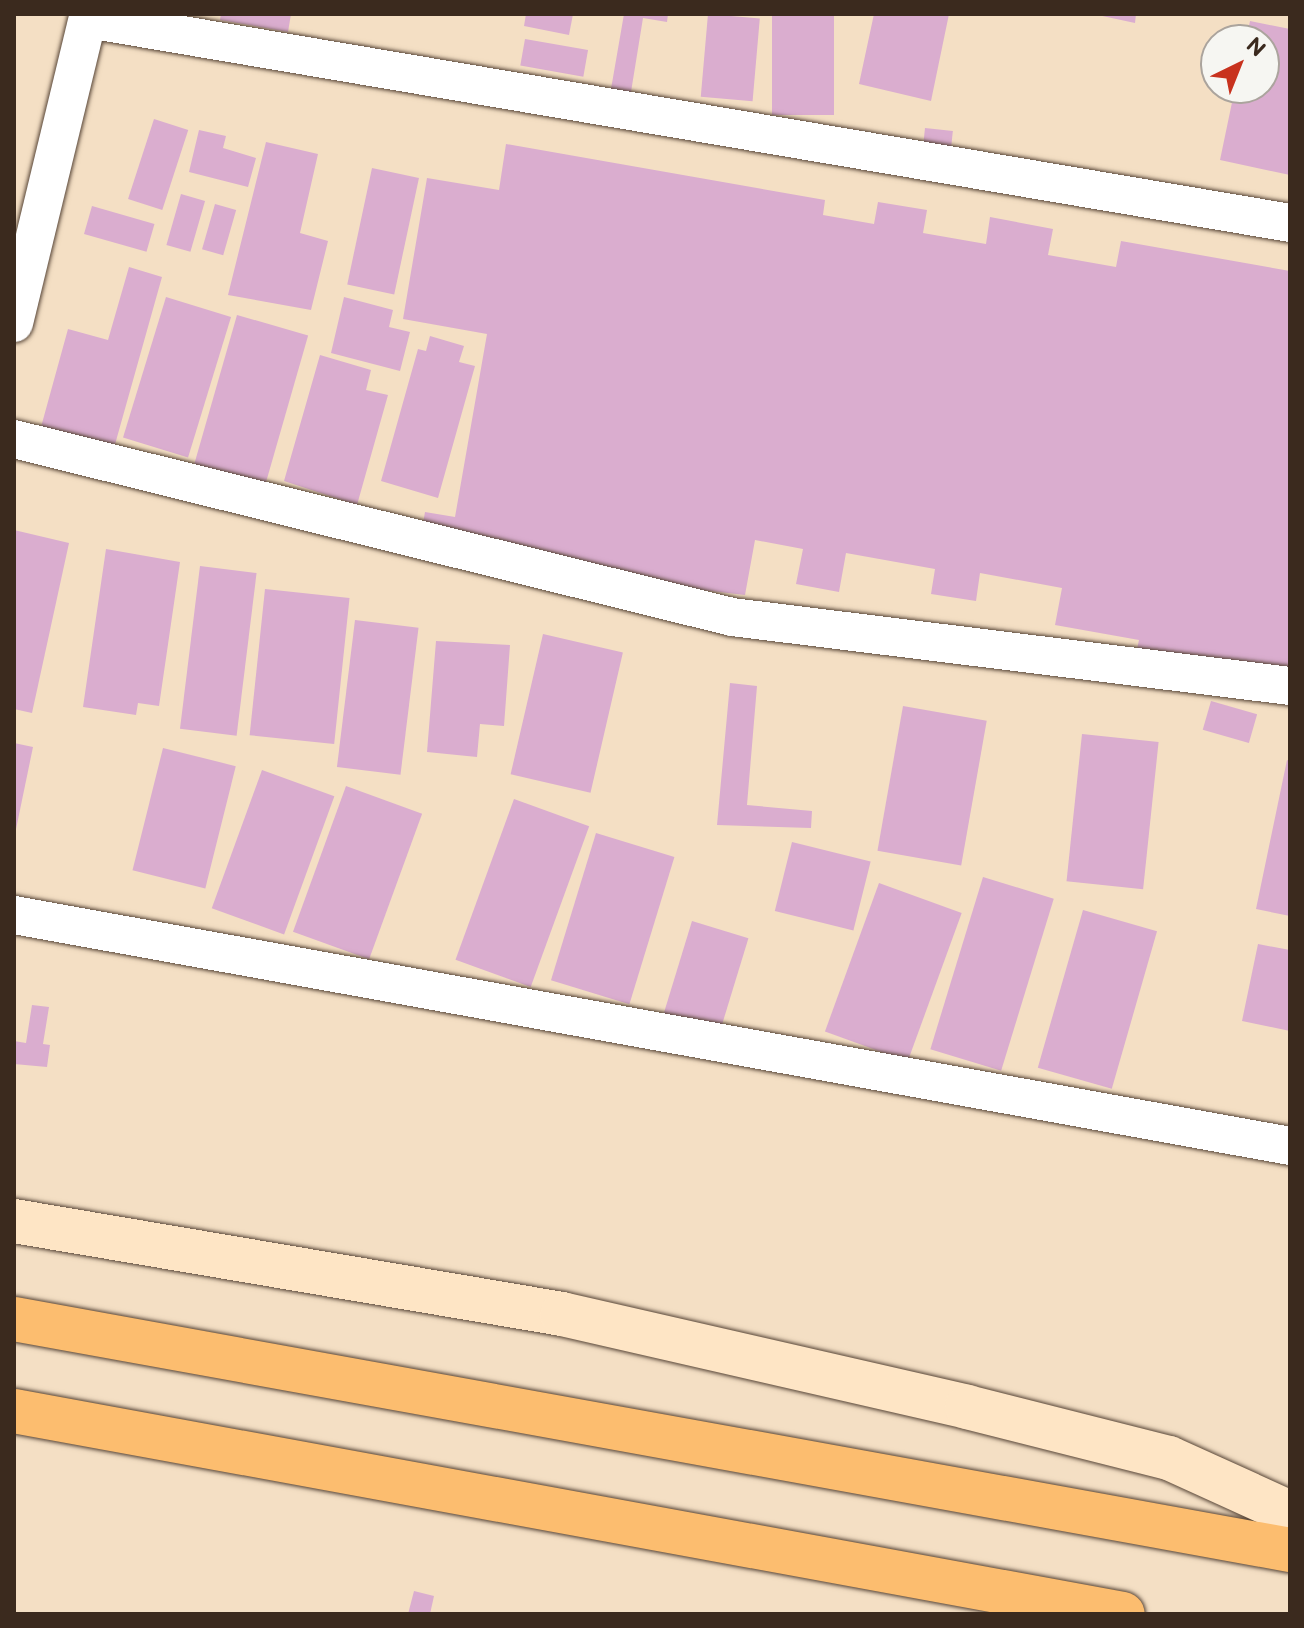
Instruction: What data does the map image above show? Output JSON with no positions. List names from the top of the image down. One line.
{"north":"top right"}
